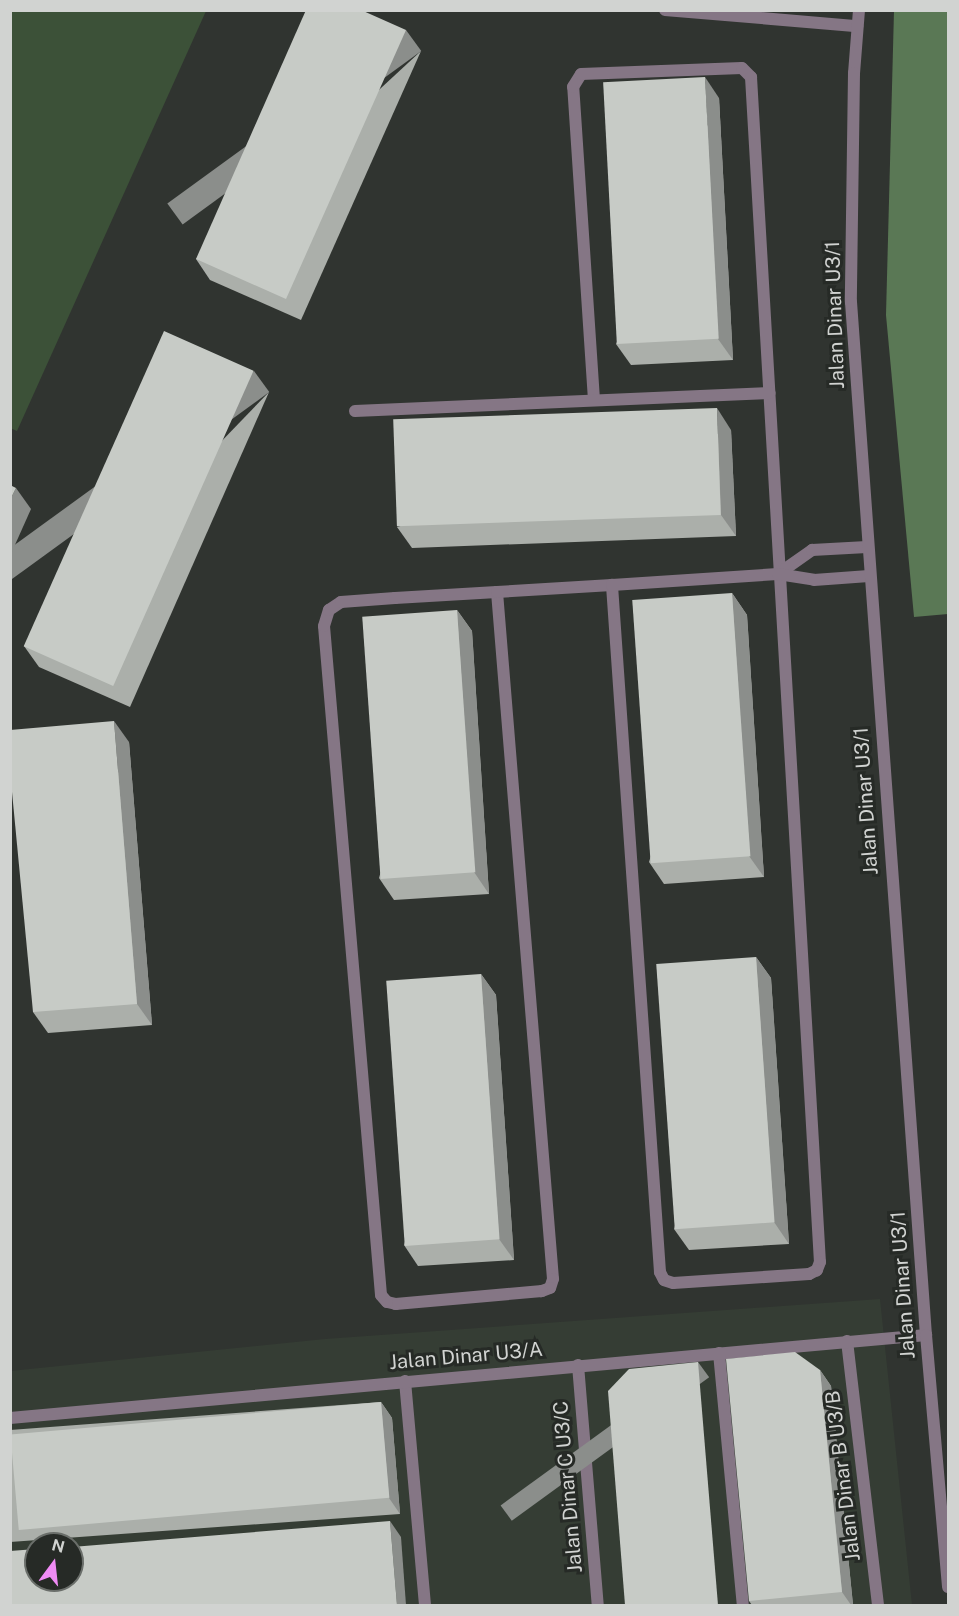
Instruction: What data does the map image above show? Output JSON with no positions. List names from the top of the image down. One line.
{"streets":{"street":["Jalan Dinar U3/1","Jalan Dinar U3/A","Jalan Dinar B U3/B","Jalan Dinar C U3/C"]},"crossings":[["Jalan Dinar U3/1","Jalan Dinar U3/A"],["Jalan Dinar U3/A","Jalan Dinar B U3/B"],["Jalan Dinar U3/A","Jalan Dinar C U3/C"]],"north":"top"}
